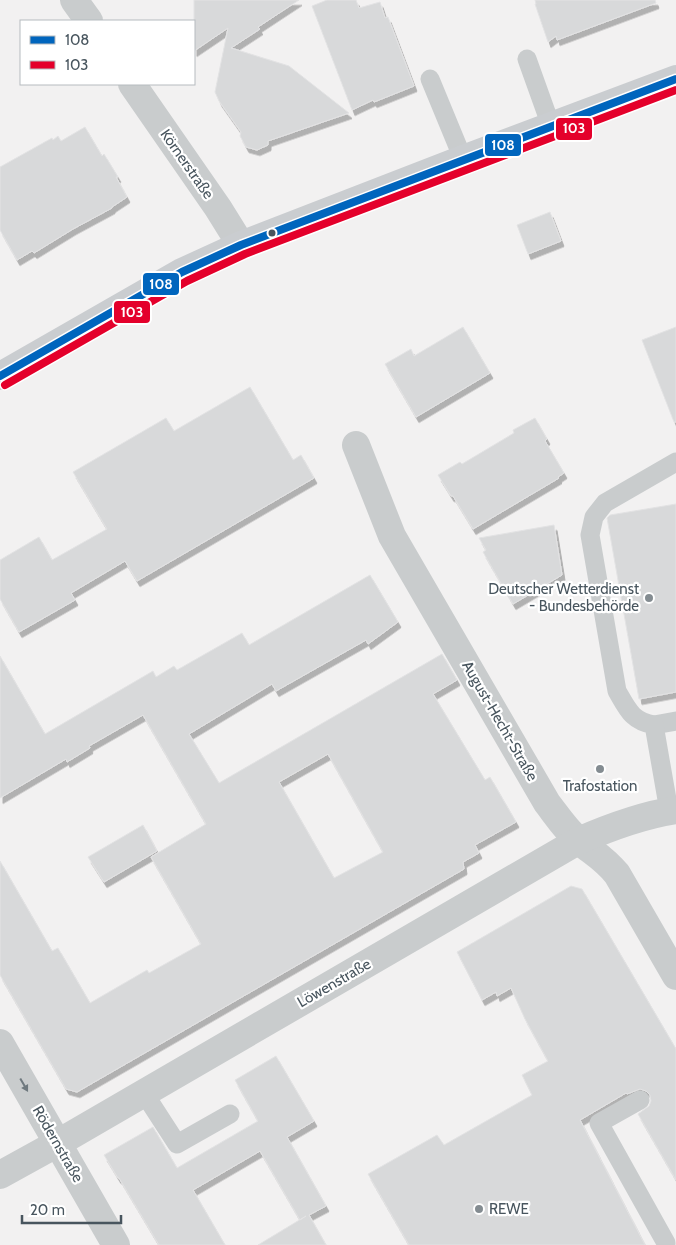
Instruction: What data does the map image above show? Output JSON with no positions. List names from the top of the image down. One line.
{"streets":{"street":["Körnerstraße","August-Hecht-Straße","Löwenstraße","Rödernstraße"]},"crossings":[["August-Hecht-Straße","Löwenstraße"],["Löwenstraße","Rödernstraße"]],"one_way":["Rödernstraße"],"places":["Deutscher Wetterdienst - Bundesbehörde","Trafostation","REWE"],"lines":["transit line 108","transit line 103"],"legend":["108","103"],"scale_bar":"20 m"}
